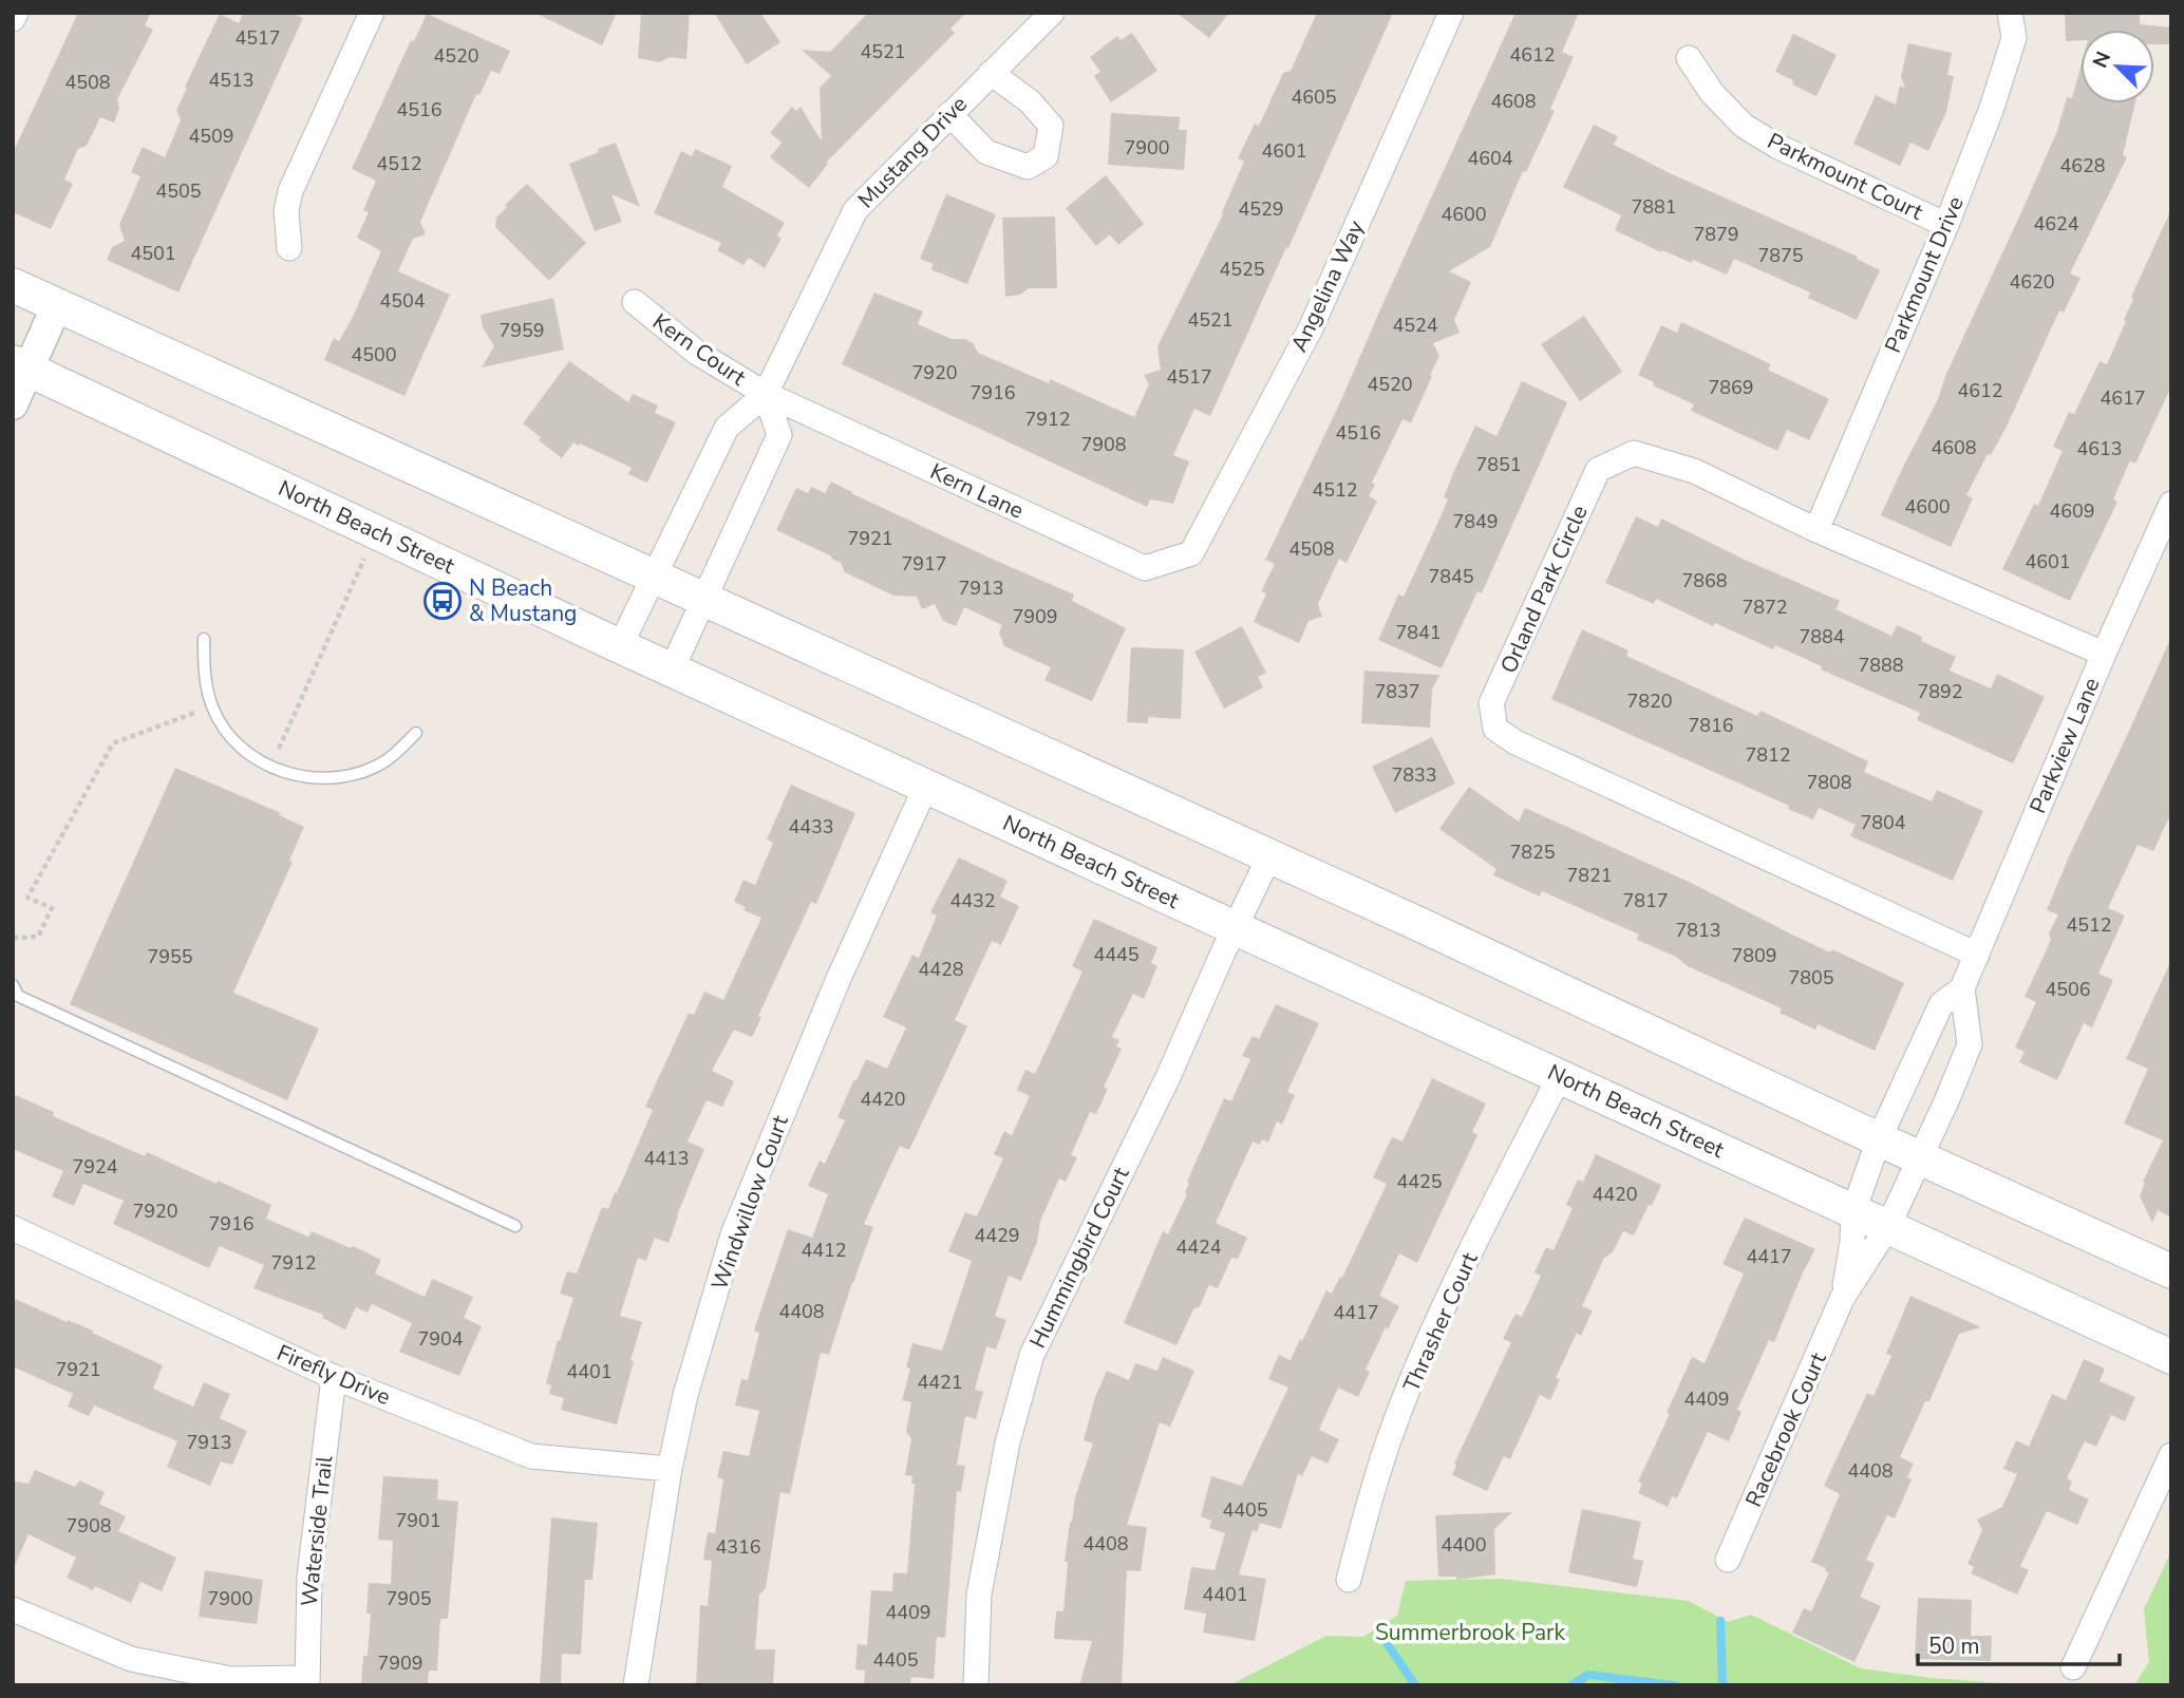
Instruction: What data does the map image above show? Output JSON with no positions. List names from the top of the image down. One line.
{"streets":{"main road":["North Beach Street"],"street":["Mustang Drive","Parkmount Court","Parkmount Drive","Angelina Way","Kern Court","Kern Lane","Orland Park Circle","Parkview Lane","Windwillow Court","Hummingbird Court","Thrasher Court","Firefly Drive","Racebrook Court","Waterside Trail"]},"crossings":[["Mustang Drive","Kern Court"],["Mustang Drive","Kern Lane"],["Mustang Drive","North Beach Street"],["Parkmount Court","Parkmount Drive"],["Parkmount Drive","Orland Park Circle"],["Angelina Way","Kern Lane"],["Kern Court","Kern Lane"],["North Beach Street","Parkview Lane"],["North Beach Street","Windwillow Court"],["North Beach Street","Hummingbird Court"],["North Beach Street","Thrasher Court"],["North Beach Street","Racebrook Court"],["Orland Park Circle","Parkview Lane"],["Parkview Lane","Racebrook Court"],["Windwillow Court","Firefly Drive"],["Firefly Drive","Waterside Trail"]],"parks":["Summerbrook Park"],"places":{"bus stop":["N Beach & Mustang"]},"house_numbers":["4517","4521","4612","4520","4513","4508","4605","4608","4516","4509","7900","4601","4604","4512","4628","4505","7881","4529","4600","4624","7879","4501","7875","4525","4620","4504","4521","4524","7959","4500","7920","4517","4520","7869","4612","7916","4617","7912","4516","7908","4608","4613","7851","4512","4600","4609","7849","7921","4508","4601","7917","7845","7868","7913","7872","7909","7841","7884","7888","7837","7892","7820","7816","7812","7833","7808","7804","4433","7825","7821","4432","7817","4512","7813","4445","7809","7955","4428","7805","4506","4420","4413","7924","4425","4420","7920","7916","4429","4424","4412","4417","7912","4408","4417","7904","7921","4401","4421","4409","7913","4408","4405","7901","7908","4408","4400","4316","4401","7900","7905","4409","4405","7909"],"scale_bar":"50 m","north":"top left"}
